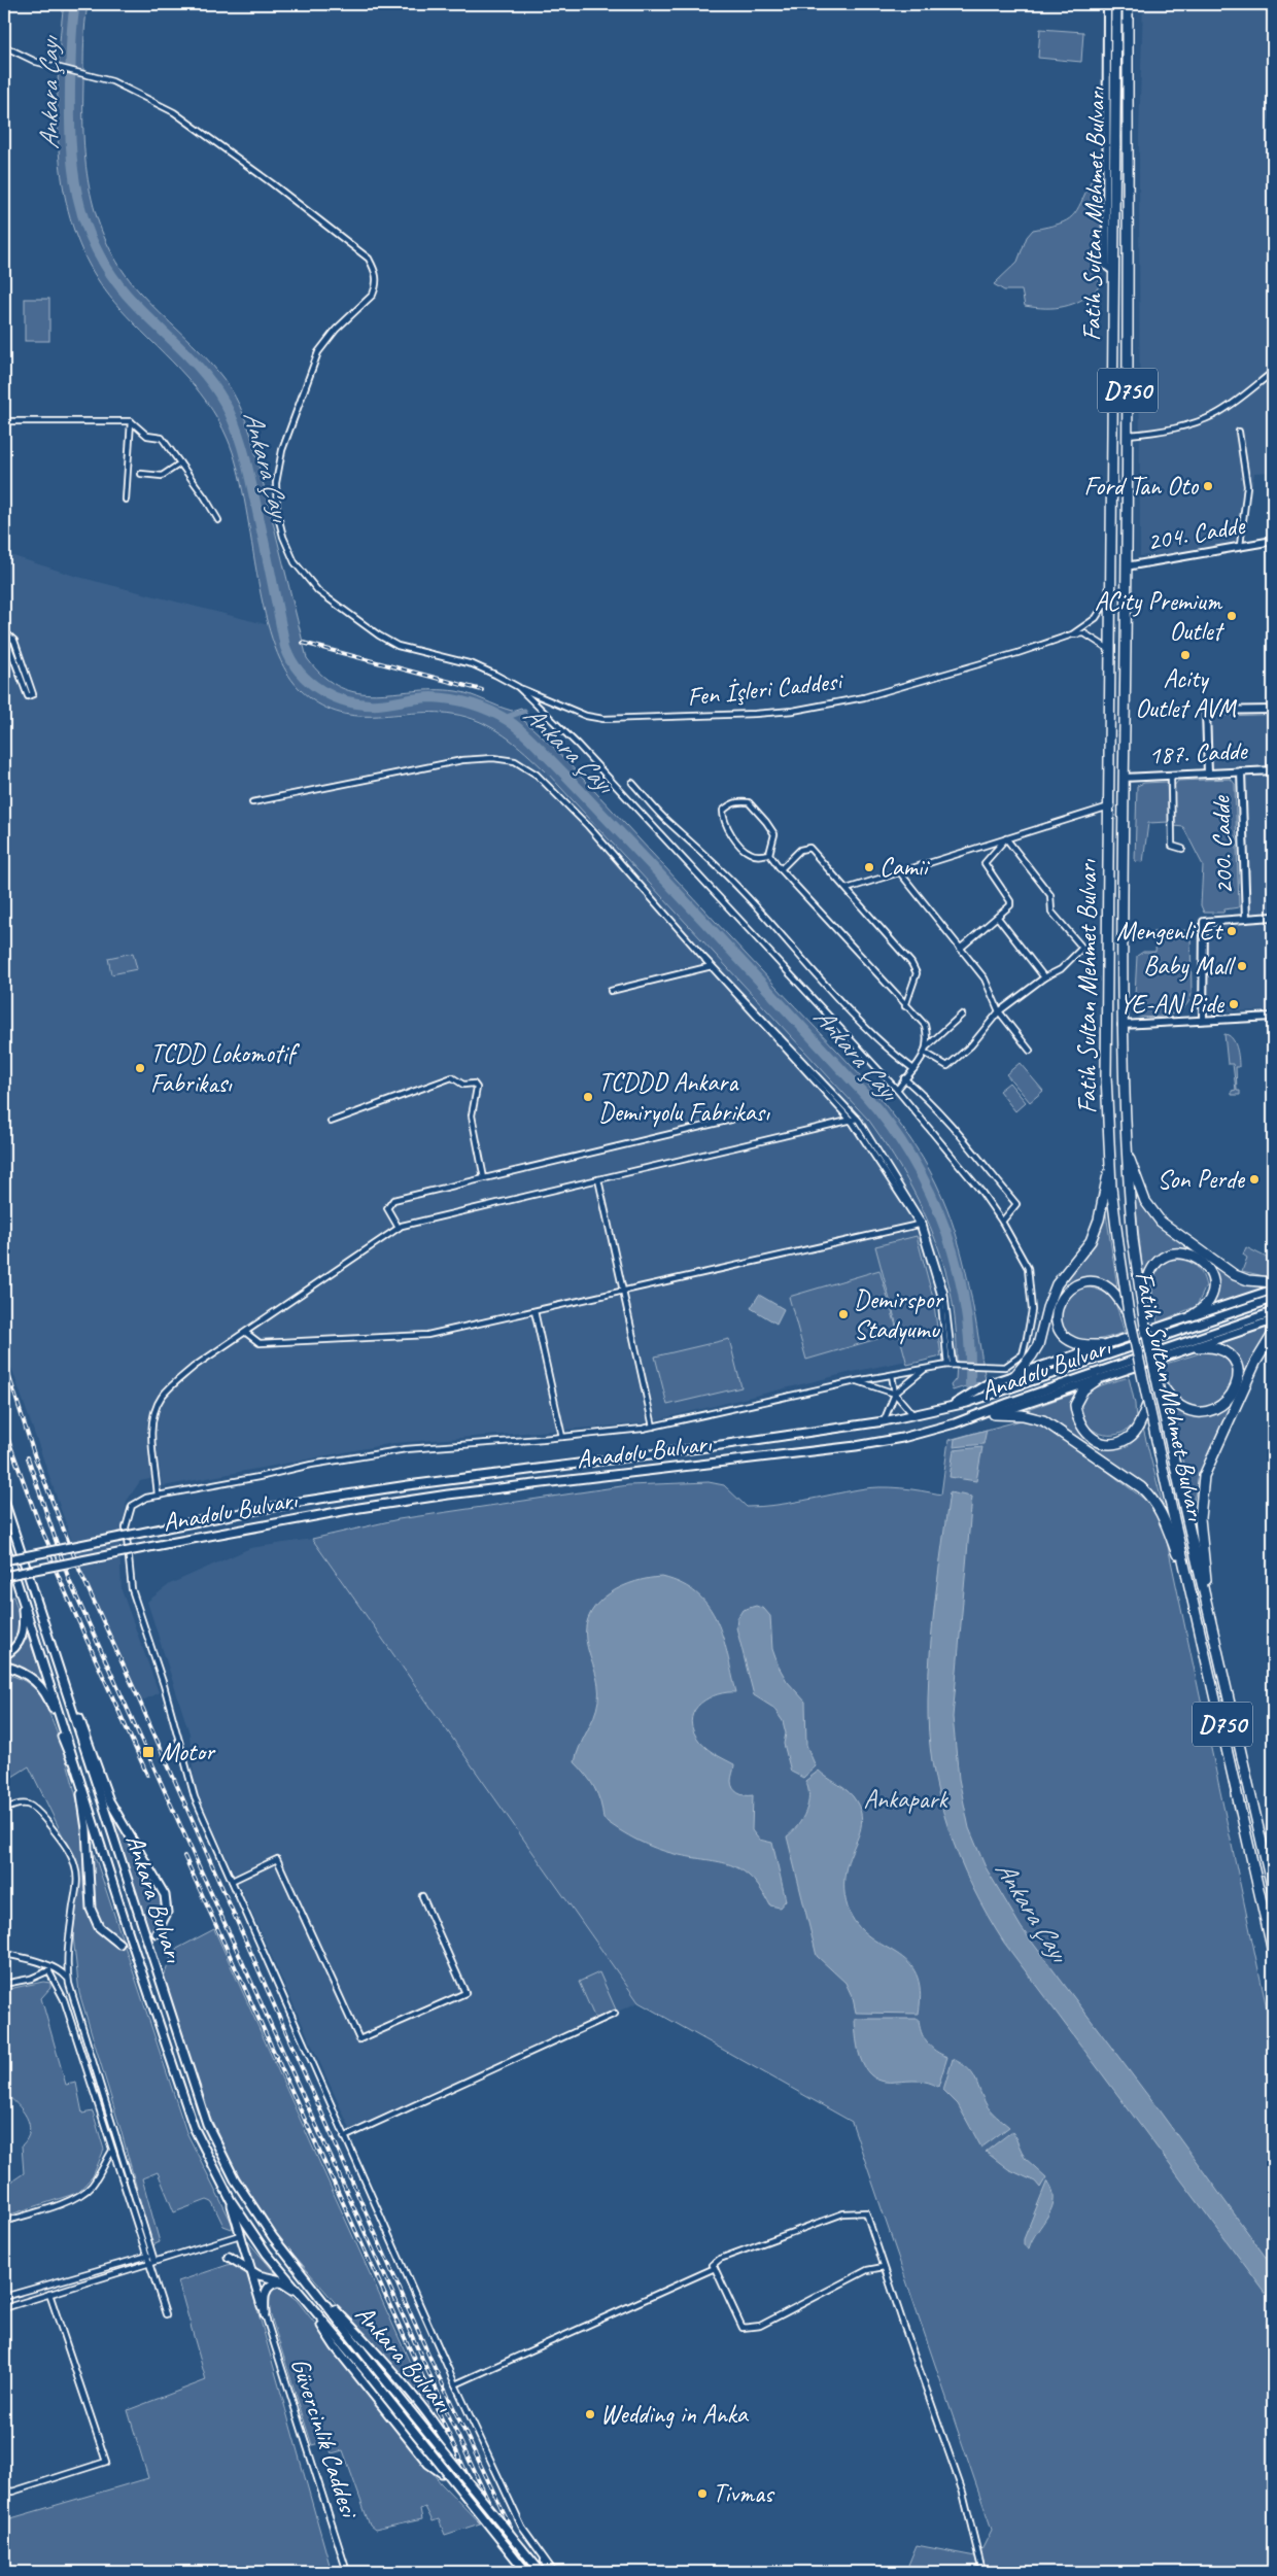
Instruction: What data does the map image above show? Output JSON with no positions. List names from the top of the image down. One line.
{"streets":{"highway":["Fatih Sultan Mehmet Bulvarı","D750"],"main road":["Anadolu Bulvarı","Ankara Bulvarı"],"street":["204. Cadde","Fen İşleri Caddesi","187. Cadde","200. Cadde","Güvercinlik Caddesi"]},"crossings":[["Fatih Sultan Mehmet Bulvarı","204. Cadde"],["Fatih Sultan Mehmet Bulvarı","Fen İşleri Caddesi"],["Fatih Sultan Mehmet Bulvarı","187. Cadde"],["187. Cadde","200. Cadde"]],"water":["Ankara Çayı"],"parks":["Ankapark"],"places":{"other":["Ford Tan Oto","ACity Premium Outlet","Acity Outlet AVM","Camii","Mengenli Et","Baby Mall","YE-AN Pide","TCDD Lokomotif Fabrikası","TCDDD Ankara Demiryolu Fabrikası","Son Perde","Demirspor Stadyumu","Wedding in Anka","Tivmas"],"transit":["Motor"]}}
